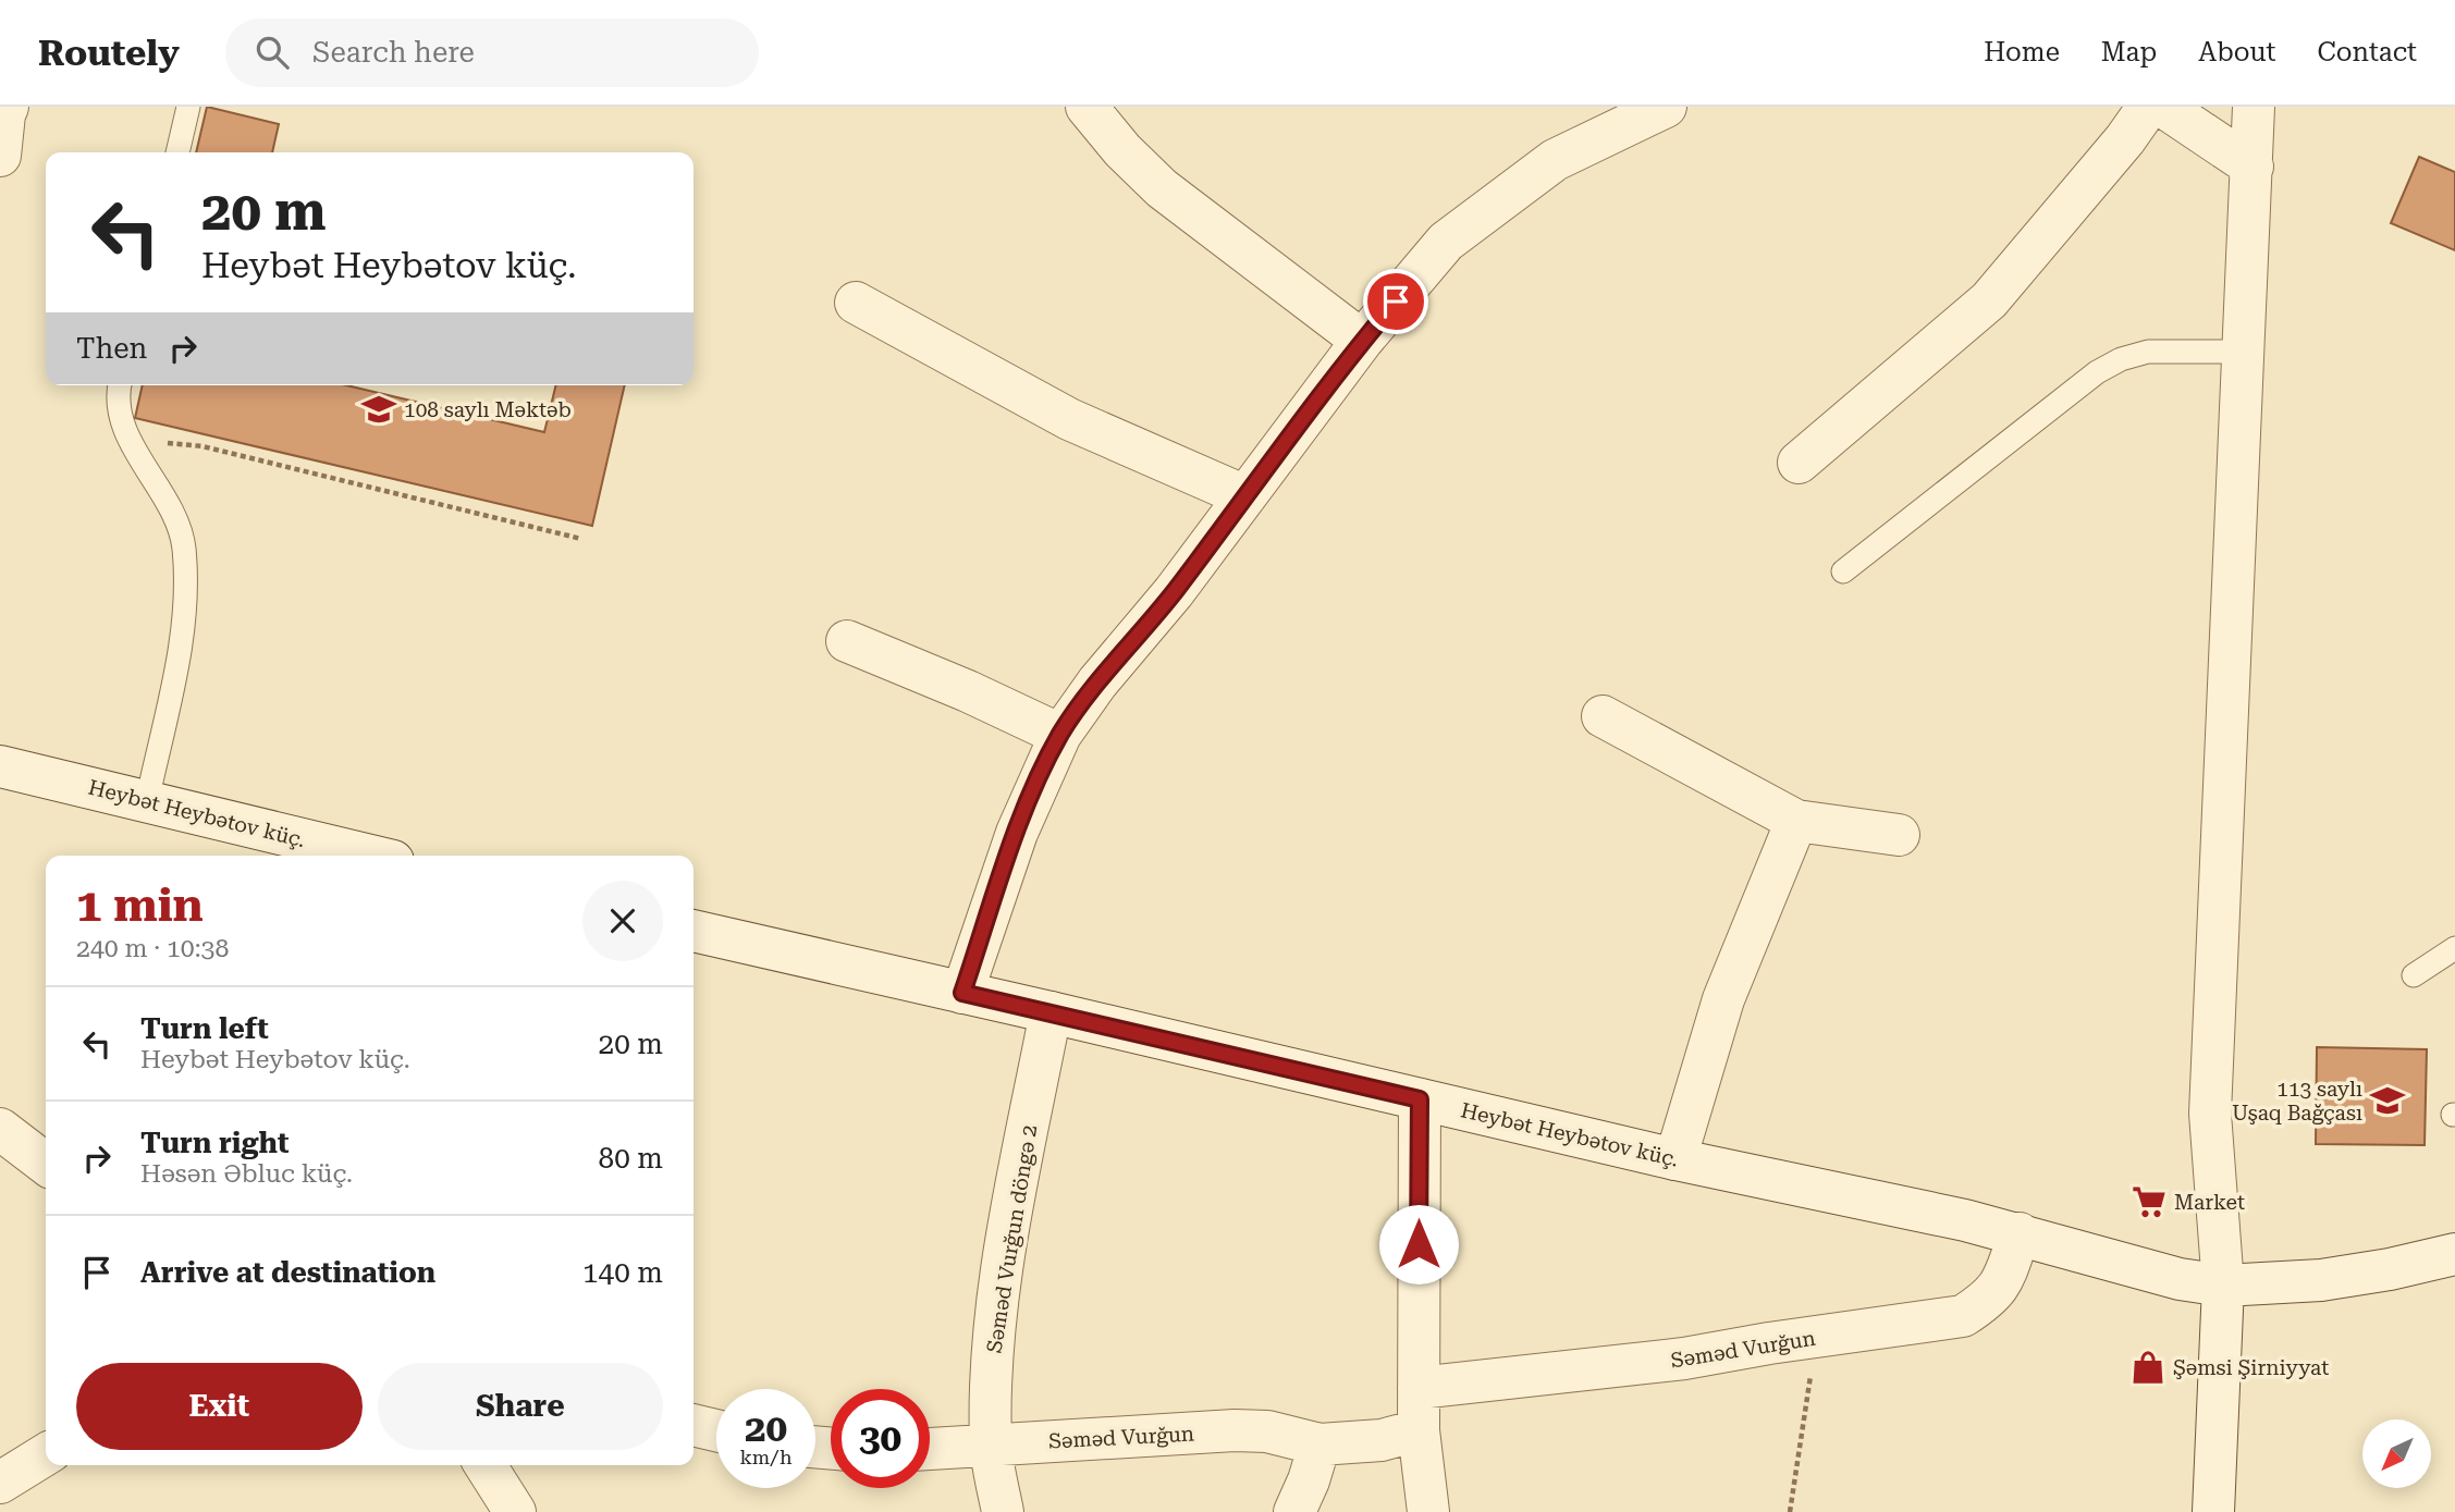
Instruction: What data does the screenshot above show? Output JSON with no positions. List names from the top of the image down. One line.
{"streets":{"street":["Heybət Heybətov küç.","Səməd Vurğun döngə 2","Səməd Vurğun"]},"crossings":[["Heybət Heybətov küç.","Səməd Vurğun döngə 2"],["Heybət Heybətov küç.","Səməd Vurğun"],["Səməd Vurğun döngə 2","Səməd Vurğun"]],"places":{"school or university":["108 saylı Məktəb","113 saylı Uşaq Bağçası"],"supermarket":["Market"],"shop":["Şəmsi Şirniyyat"]},"north":"bottom left","page":{"header":"Routely","search":"Search here","nav":["Home","Map","About","Contact"],"turn":["20 m","Heybət Heybətov küç."],"then":"Then","heading":["1 min","240 m · 10:38"],"list":[{"name":"Turn left","note":"Heybət Heybətov küç.","value":"20 m"},{"name":"Turn right","note":"Həsən Əbluc küç.","value":"80 m"},{"name":"Arrive at destination","value":"140 m"}],"buttons":["Exit","Share"],"speed":"20 km/h","limit":"30"}}
